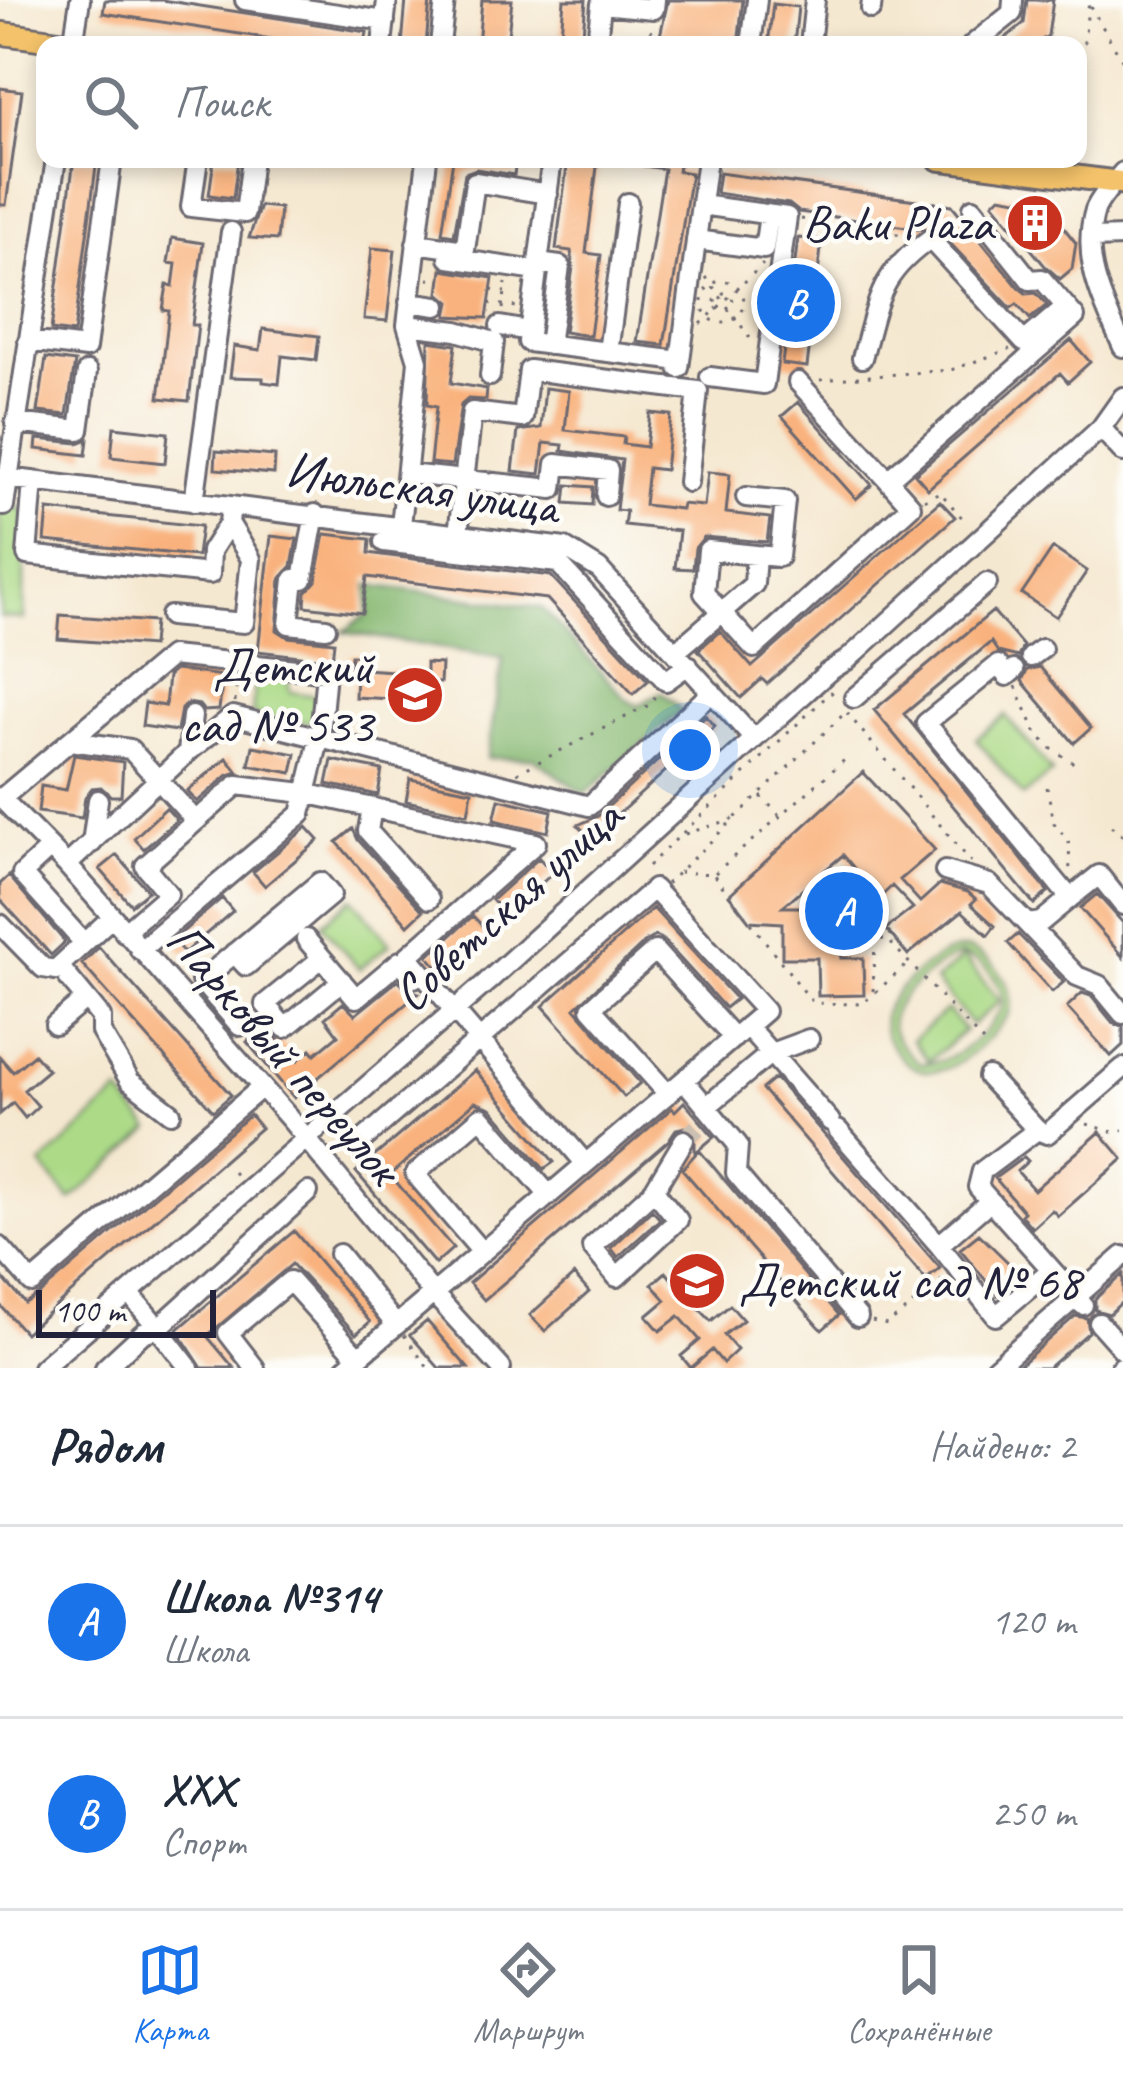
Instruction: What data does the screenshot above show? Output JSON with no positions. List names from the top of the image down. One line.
{"streets":{"street":["Июльская улица","Советская улица","Парковый переулок"]},"crossings":[["Июльская улица","Советская улица"],["Советская улица","Парковый переулок"]],"places":{"building":["Baku Plaza"],"school or university":["Детский сад № 533","Детский сад № 68"]},"scale_bar":"100 m","page":{"search":"Поиск","pins":["B","A"],"scale":"100 m","heading":["Рядом","Найдено: 2"],"list":[{"mark":"A","name":"Школа №314","note":"Школа","value":"120 m"},{"mark":"B","name":"XXX","note":"Спорт","value":"250 m"}],"nav":["Карта","Маршрут","Сохранённые"]}}
